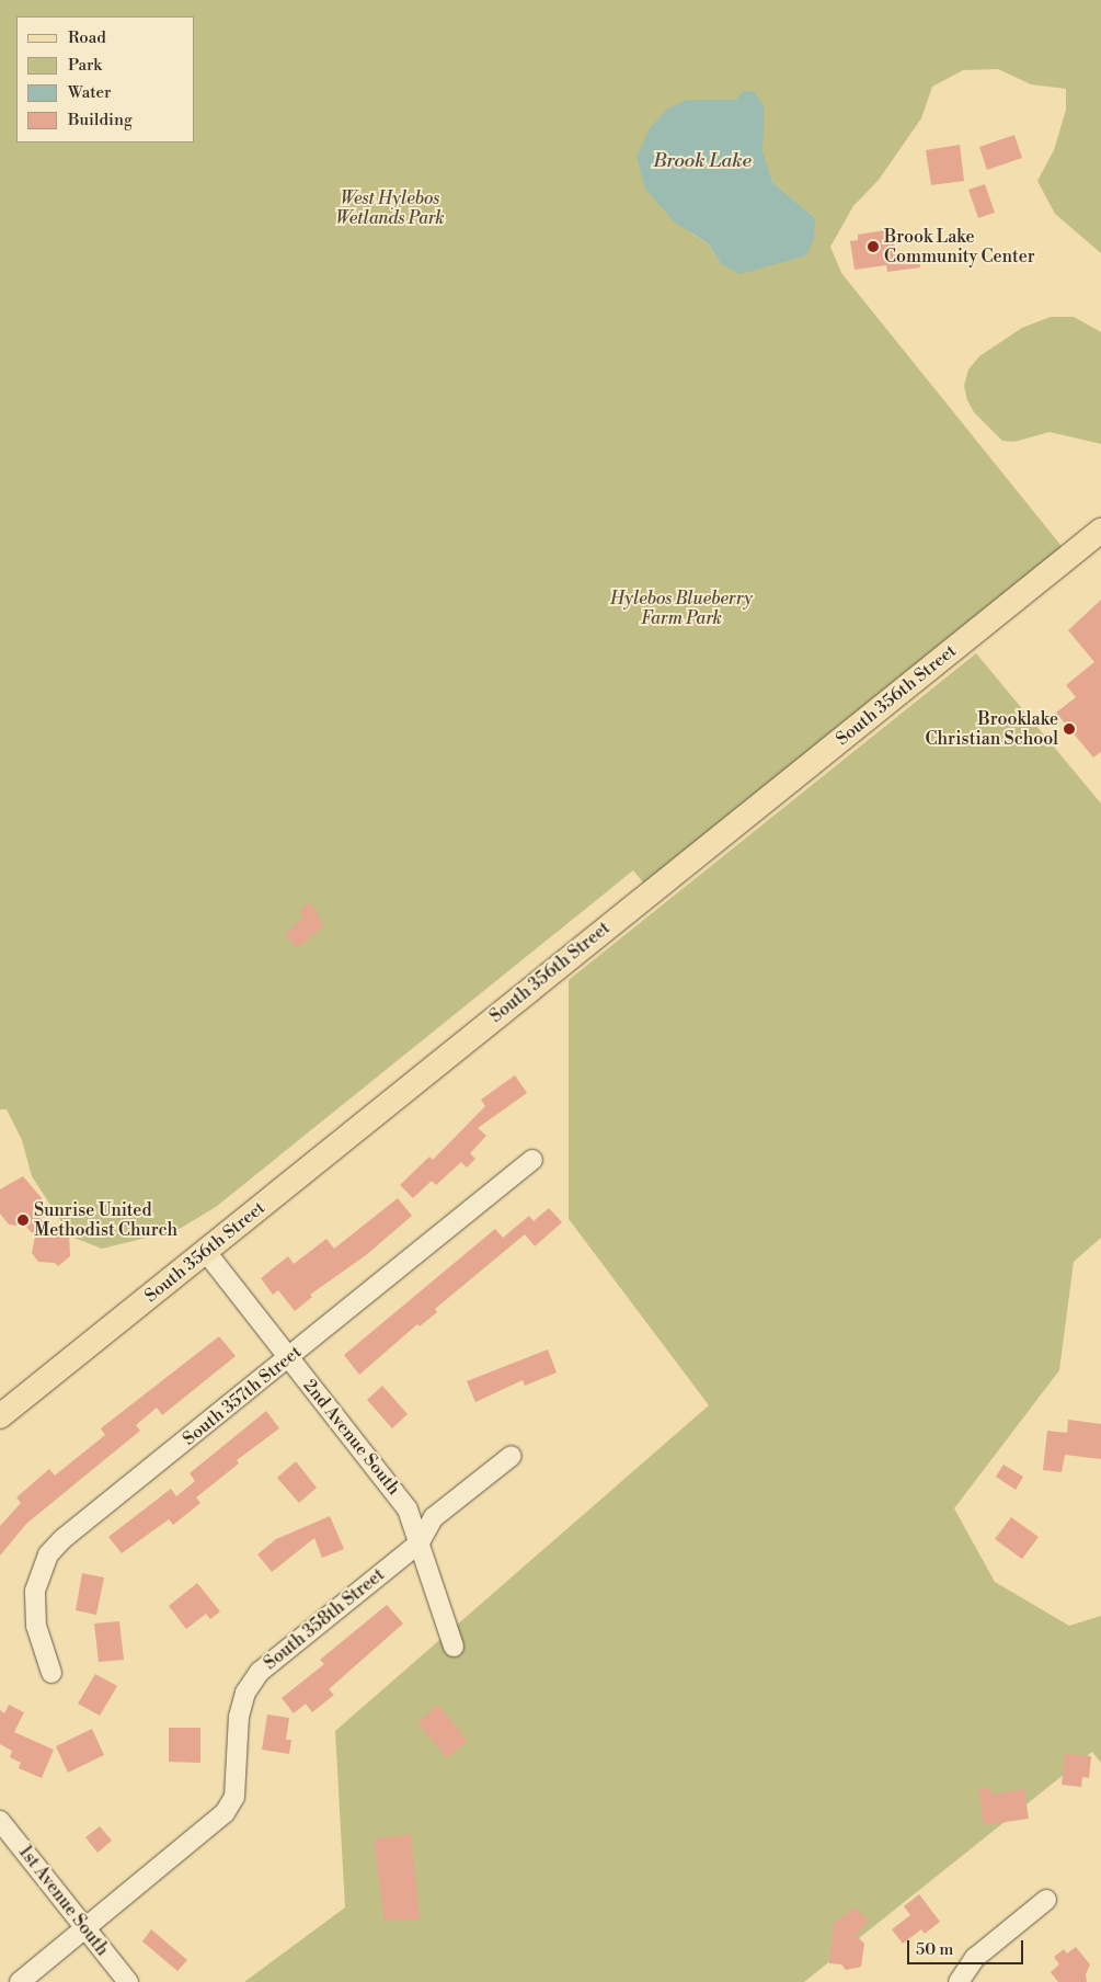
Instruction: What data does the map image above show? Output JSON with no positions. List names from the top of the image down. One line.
{"streets":{"main road":["South 356th Street"],"street":["South 357th Street","2nd Avenue South","South 358th Street","1st Avenue South"]},"crossings":[["South 356th Street","2nd Avenue South"],["South 357th Street","2nd Avenue South"],["2nd Avenue South","South 358th Street"],["South 358th Street","1st Avenue South"]],"water":["Brook Lake"],"parks":["West Hylebos Wetlands Park","Hylebos Blueberry Farm Park"],"places":["Brook Lake Community Center","Brooklake Christian School","Sunrise United Methodist Church"],"legend":["Road","Park","Water","Building"],"scale_bar":"50 m"}
